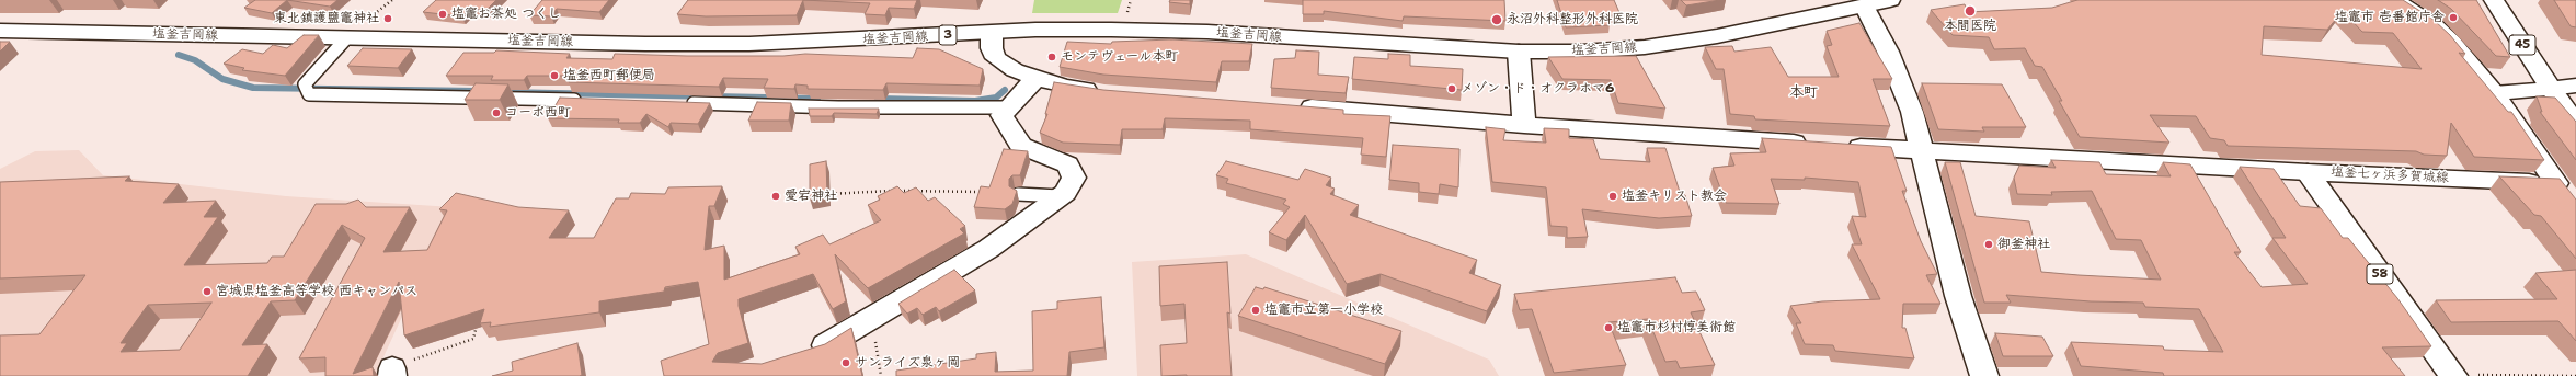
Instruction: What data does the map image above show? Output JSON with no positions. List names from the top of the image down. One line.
{"streets":{"main road":["塩釜吉岡線","3","45","塩釜七ヶ浜多賀城線","58"]},"districts":["本町"],"places":["本間医院","塩竈お茶処 つくし","塩竈市 壱番館庁舎","東北鎮護鹽竈神社","永沼外科整形外科医院","モンテヴェール本町","塩釜西町郵便局","メゾン・ド・オクラホマ6","コーポ西町","愛宕神社","塩釜キリスト教会","御釜神社","宮城県塩釜高等学校 西キャンパス","塩竈市立第一小学校","塩竈市杉村惇美術館","サンライズ泉ヶ岡"]}
